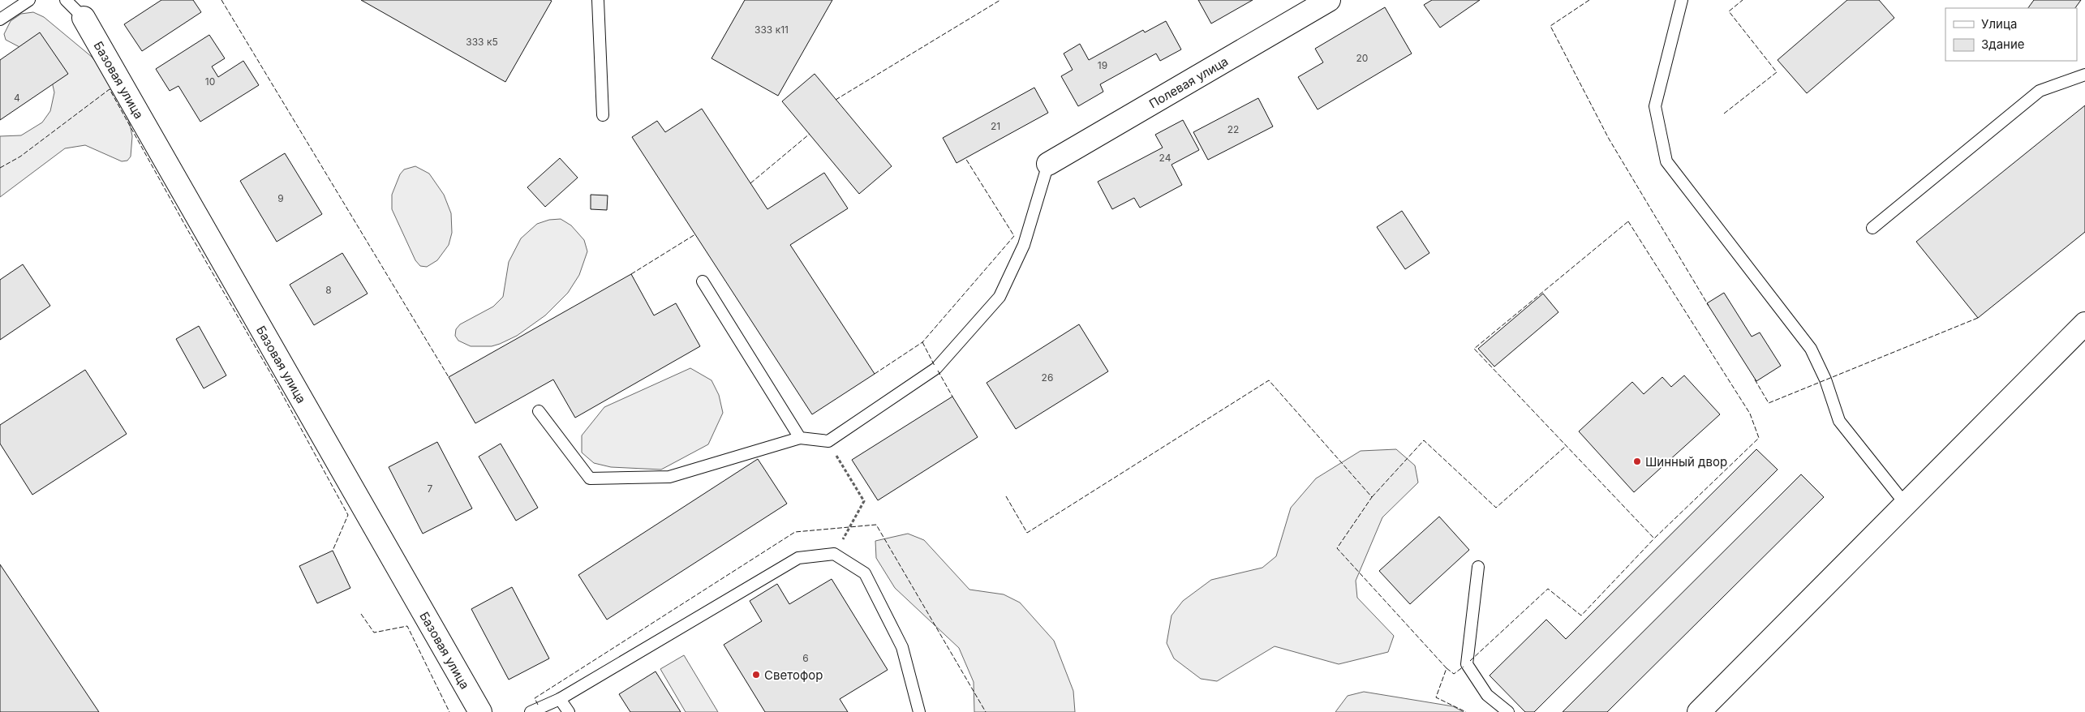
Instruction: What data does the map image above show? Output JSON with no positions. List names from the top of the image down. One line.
{"streets":{"street":["Базовая улица","Полевая улица"]},"places":["Шинный двор","Светофор"],"house_numbers":["333 к11","333 к5","20","19","10","4","21","22","24","9","8","26","7","6"],"legend":["Улица","Здание"]}
